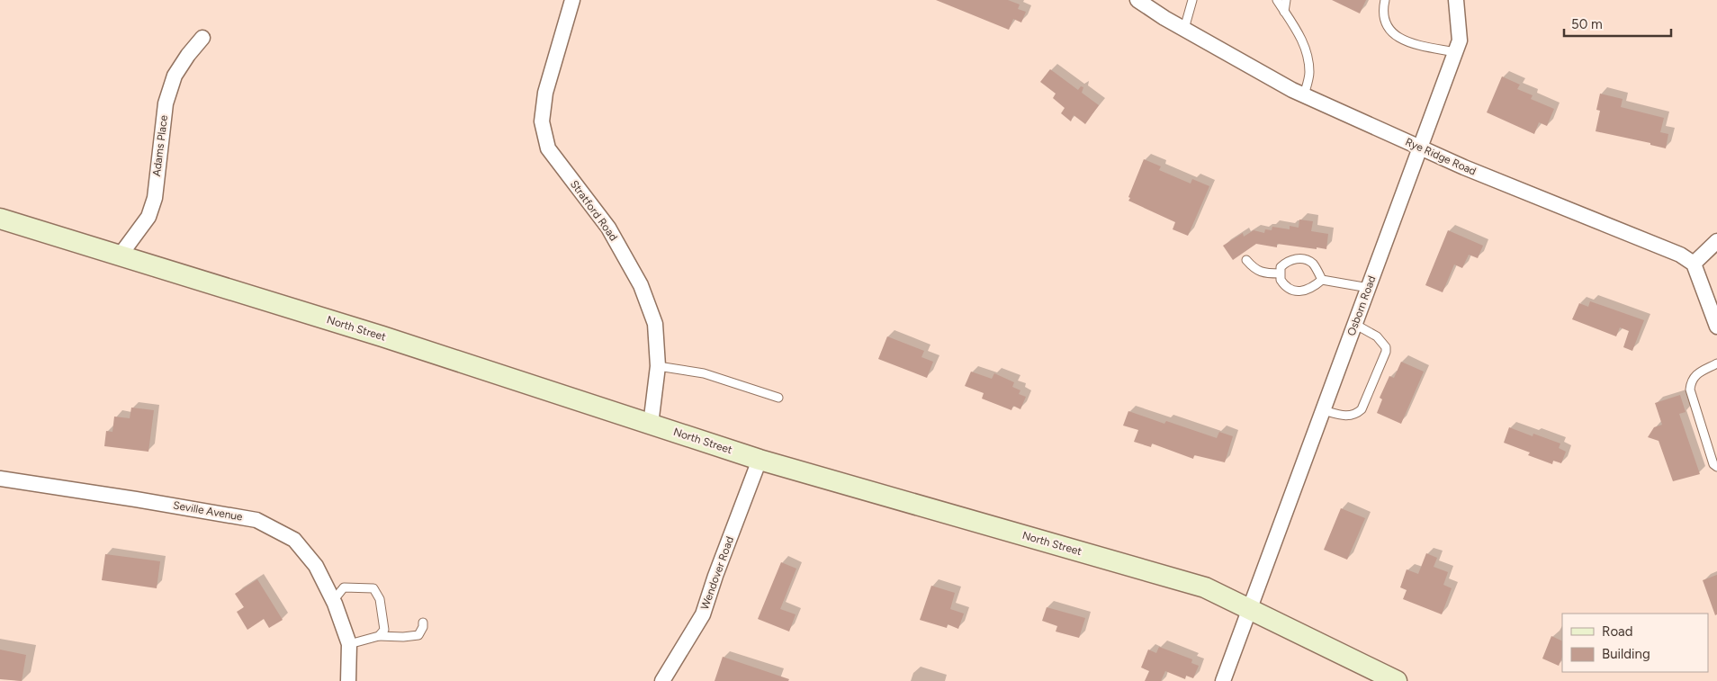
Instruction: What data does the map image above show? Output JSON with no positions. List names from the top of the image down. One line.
{"streets":{"main road":["North Street"],"street":["Adams Place","Rye Ridge Road","Stratford Road","Osborn Road","Seville Avenue","Wendover Road"]},"crossings":[["Adams Place","North Street"],["Rye Ridge Road","Osborn Road"],["Stratford Road","North Street"],["Osborn Road","North Street"],["North Street","Wendover Road"]],"legend":["Road","Building"],"scale_bar":"50 m"}
